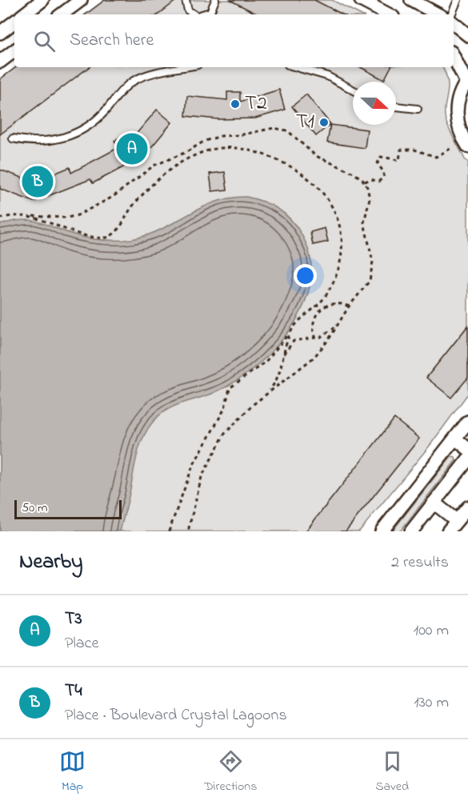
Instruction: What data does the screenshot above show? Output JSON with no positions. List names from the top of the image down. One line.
{"places":["T2","T1"],"scale_bar":"50 m","north":"right","page":{"search":"Search here","pins":["A","B"],"scale":"50 m","heading":["Nearby","2 results"],"list":[{"mark":"A","name":"T3","note":"Place","value":"100 m"},{"mark":"B","name":"T4","note":"Place · Boulevard Crystal Lagoons","value":"130 m"}],"nav":["Map","Directions","Saved"]}}
